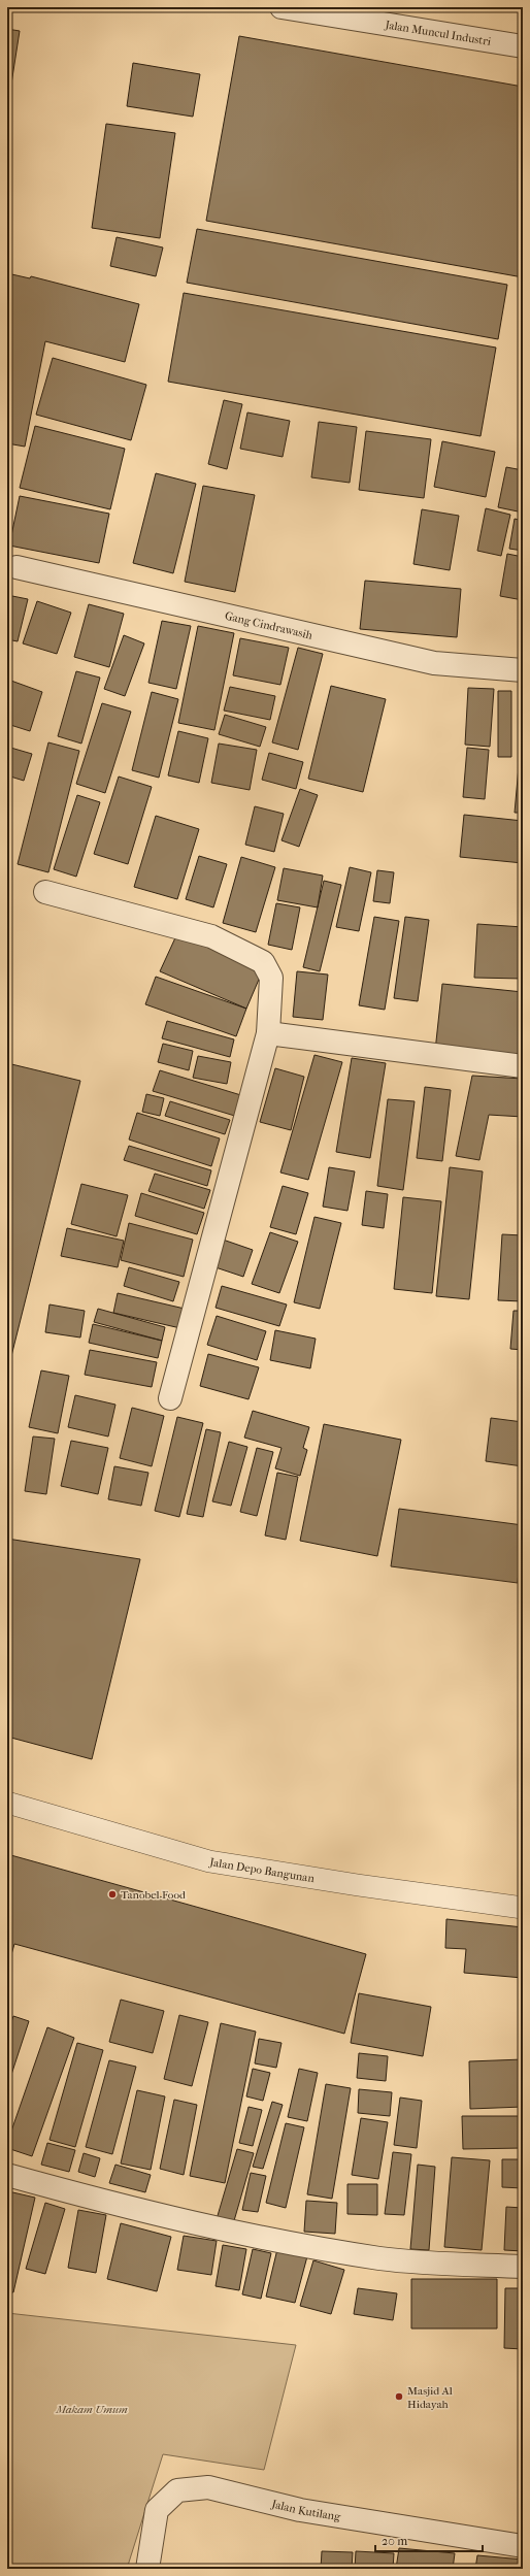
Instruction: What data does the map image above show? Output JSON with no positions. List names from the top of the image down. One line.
{"streets":{"street":["Jalan Muncul Industri","Gang Cindrawasih","Jalan Kutilang"],"lane":["Jalan Depo Bangunan"]},"parks":["Makam Umum"],"places":["Tanobel Food","Masjid Al Hidayah"],"scale_bar":"20 m"}
